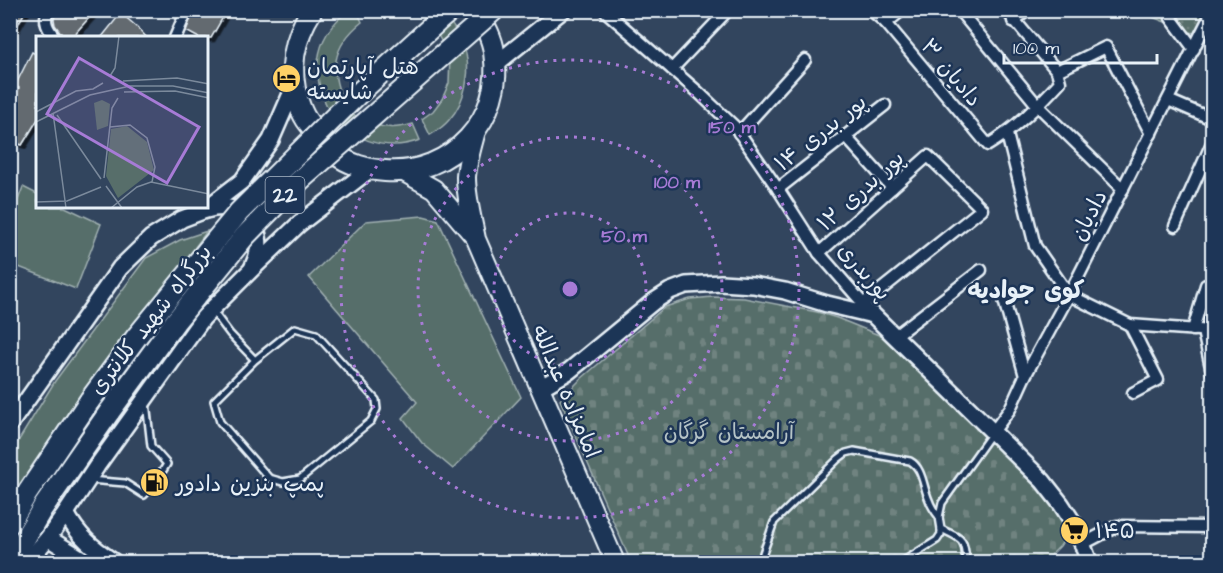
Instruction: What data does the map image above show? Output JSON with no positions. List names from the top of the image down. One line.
{"streets":{"highway":["22","بزرگراه شهید کلانتری"],"main road":["پوربدری","امامزاده عبدالله"],"street":["دادیان ۳","پور بدری ۱۴","پور بدری ۱۲","دادیان"]},"crossings":[["پور بدری ۱۴","پوربدری"],["پور بدری ۱۲","پوربدری"],["دادیان","پوربدری"]],"districts":["کوی جوادیه"],"parks":["آرامستان گرگان"],"places":{"hotel":["هتل آپارتمان شایسته"],"fuel station":["پمپ بنزین دادور"],"supermarket":["۱۴۵"]},"scale_bar":"100 m","rings":["150 m","100 m","50 m"]}
